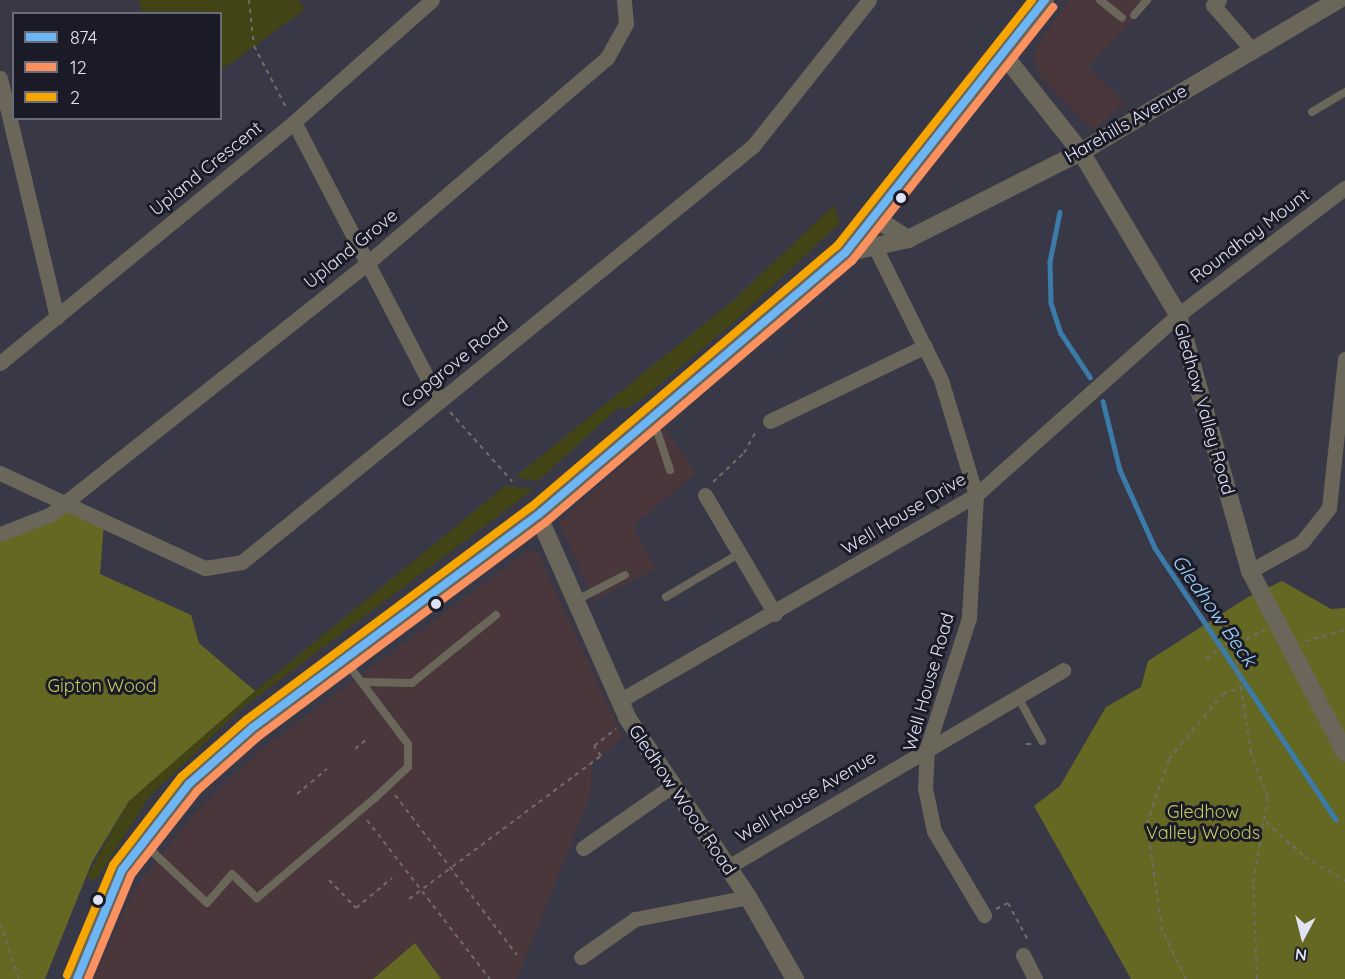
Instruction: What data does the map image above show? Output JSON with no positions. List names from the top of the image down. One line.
{"streets":{"street":["Harehills Avenue","Upland Crescent","Roundhay Mount","Upland Grove","Copgrove Road","Gledhow Valley Road","Well House Drive","Well House Road","Well House Avenue","Gledhow Wood Road"]},"crossings":[["Harehills Avenue","Gledhow Valley Road"],["Harehills Avenue","Well House Road"],["Roundhay Mount","Gledhow Valley Road"],["Roundhay Mount","Well House Drive"],["Upland Grove","Copgrove Road"],["Gledhow Valley Road","Well House Drive"],["Well House Drive","Well House Road"],["Well House Drive","Gledhow Wood Road"],["Well House Road","Well House Avenue"],["Well House Avenue","Gledhow Wood Road"]],"water":["Gledhow Beck"],"parks":["Gipton Wood","Gledhow Valley Woods"],"lines":["transit line 874","transit line 2","transit line 12"],"legend":["874","12","2"],"north":"bottom"}
